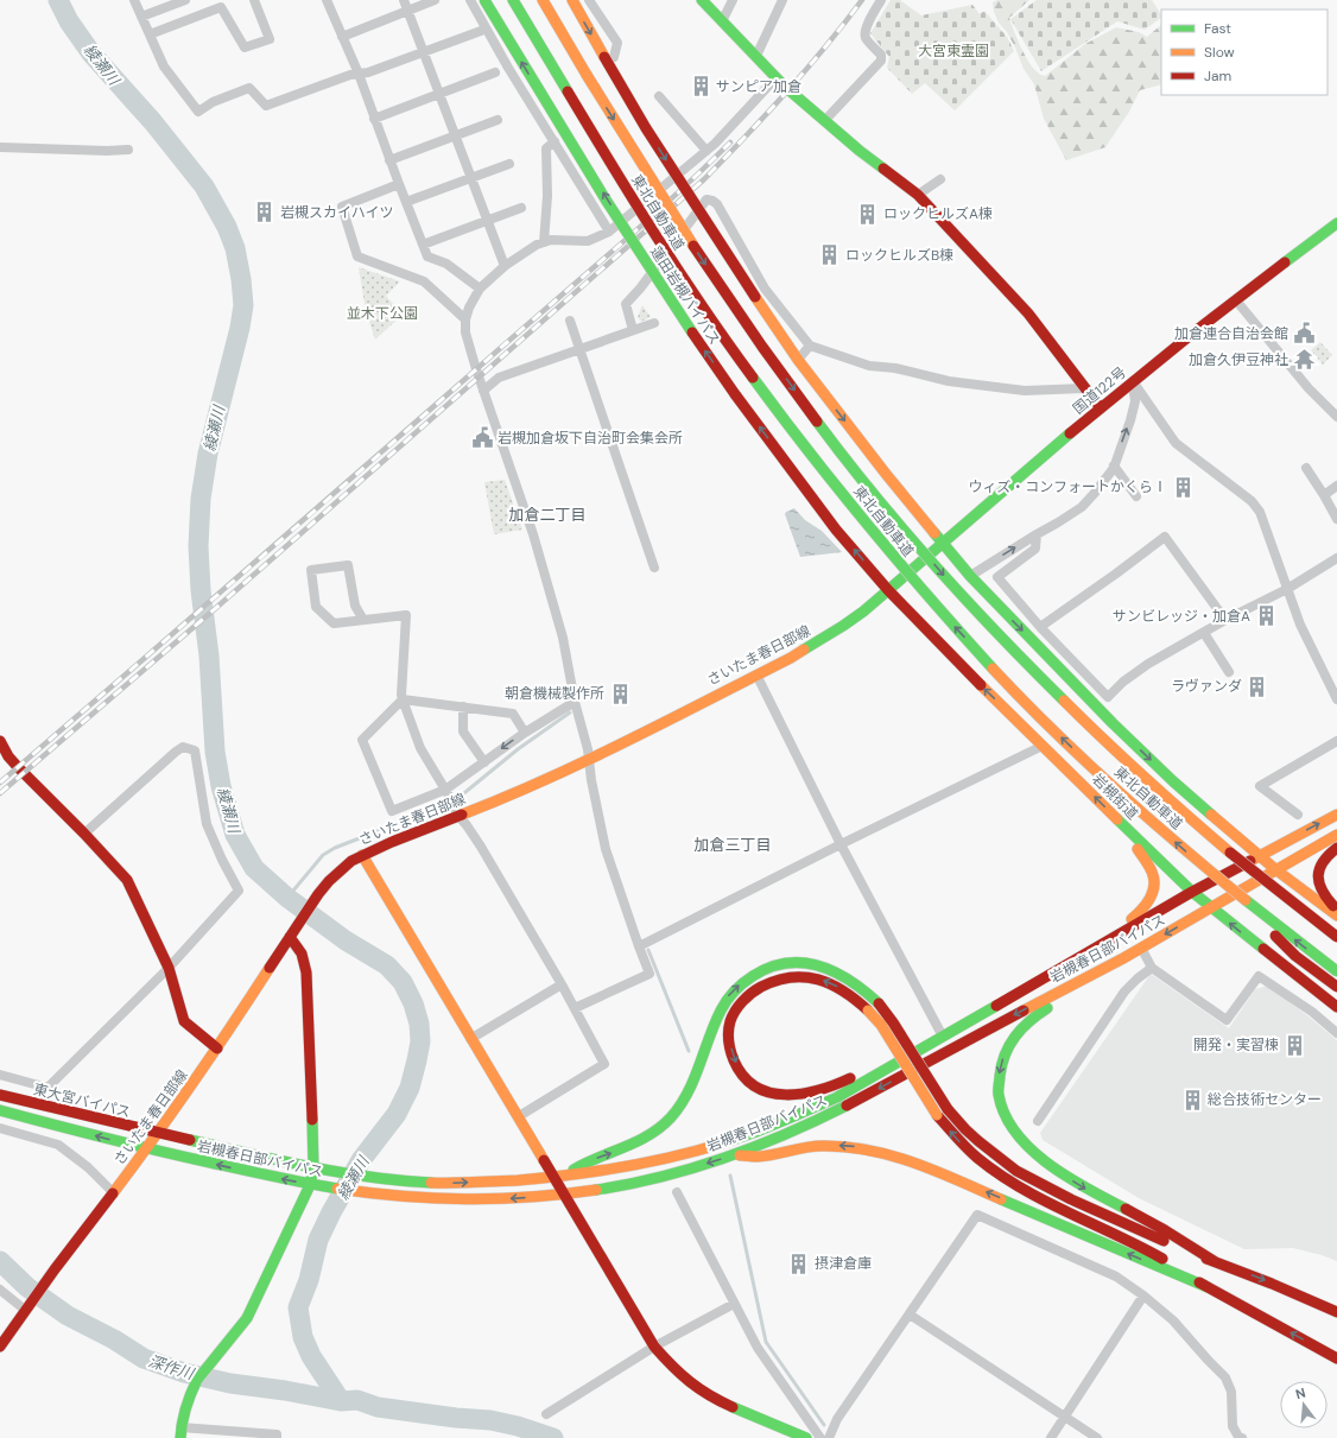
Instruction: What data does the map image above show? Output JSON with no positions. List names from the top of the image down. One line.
{"streets":{"main road":["東北自動車道","蓮田岩槻バイパス","国道122号","さいたま春日部線","岩槻街道","岩槻春日部バイパス","東大宮バイパス"]},"crossings":[["蓮田岩槻バイパス","国道122号"],["蓮田岩槻バイパス","さいたま春日部線"],["蓮田岩槻バイパス","岩槻街道"],["国道122号","さいたま春日部線"],["国道122号","岩槻街道"],["さいたま春日部線","岩槻街道"],["さいたま春日部線","岩槻春日部バイパス"],["さいたま春日部線","東大宮バイパス"],["岩槻街道","岩槻春日部バイパス"],["岩槻春日部バイパス","東大宮バイパス"]],"districts":["加倉二丁目","加倉三丁目"],"water":["綾瀬川","深作川"],"parks":["大宮東霊園","並木下公園"],"places":{"building":["サンピア加倉","岩槻スカイハイツ","ロックヒルズA棟","ロックヒルズB棟","ウィズ・コンフォートかくらⅠ","サンビレッジ・加倉A","ラヴァンダ","朝倉機械製作所","開発・実習棟","総合技術センター","摂津倉庫"],"public building":["加倉連合自治会館","岩槻加倉坂下自治町会集会所"],"temple":["加倉久伊豆神社"]},"legend":["Fast","Slow","Jam"],"north":"top"}
